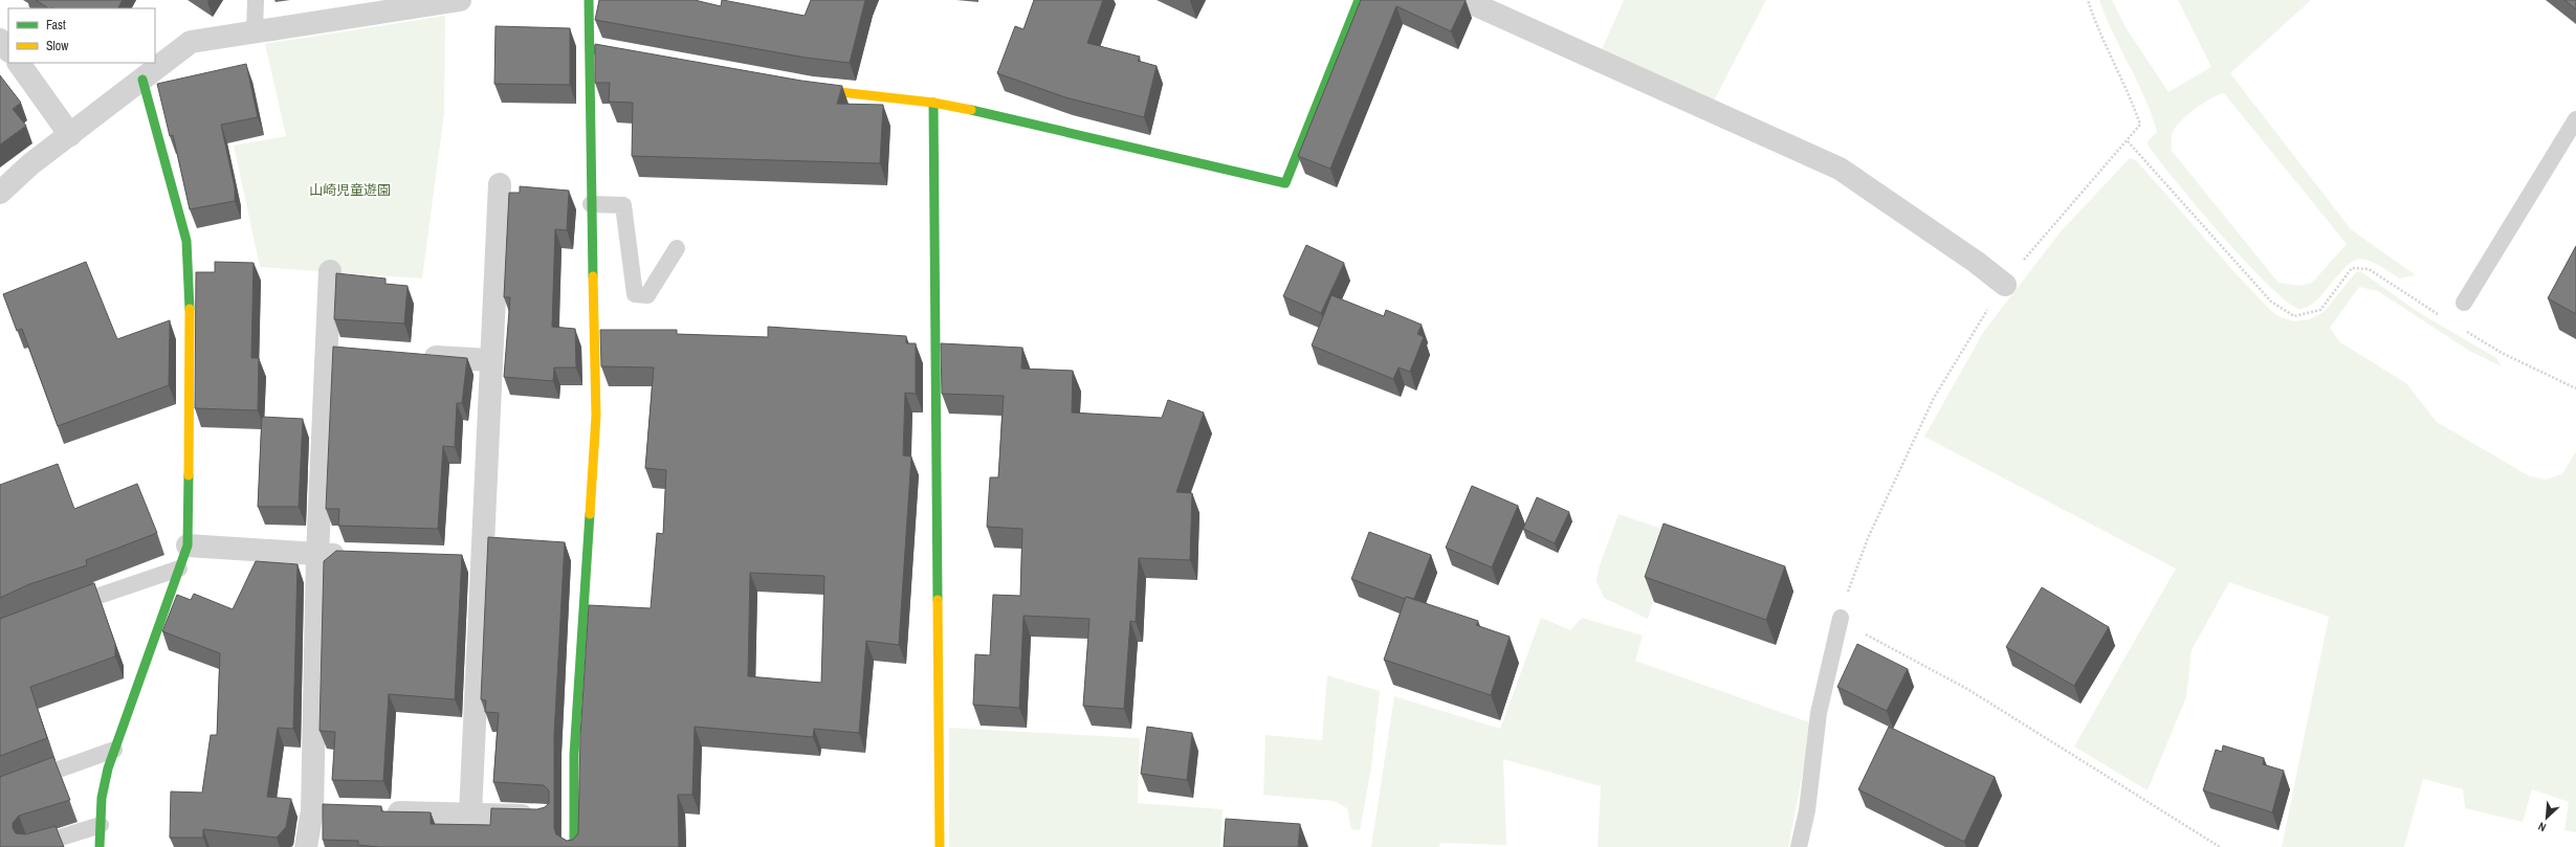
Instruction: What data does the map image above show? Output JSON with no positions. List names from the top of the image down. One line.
{"parks":["山崎児童遊園"],"legend":["Fast","Slow"],"north":"bottom left"}
